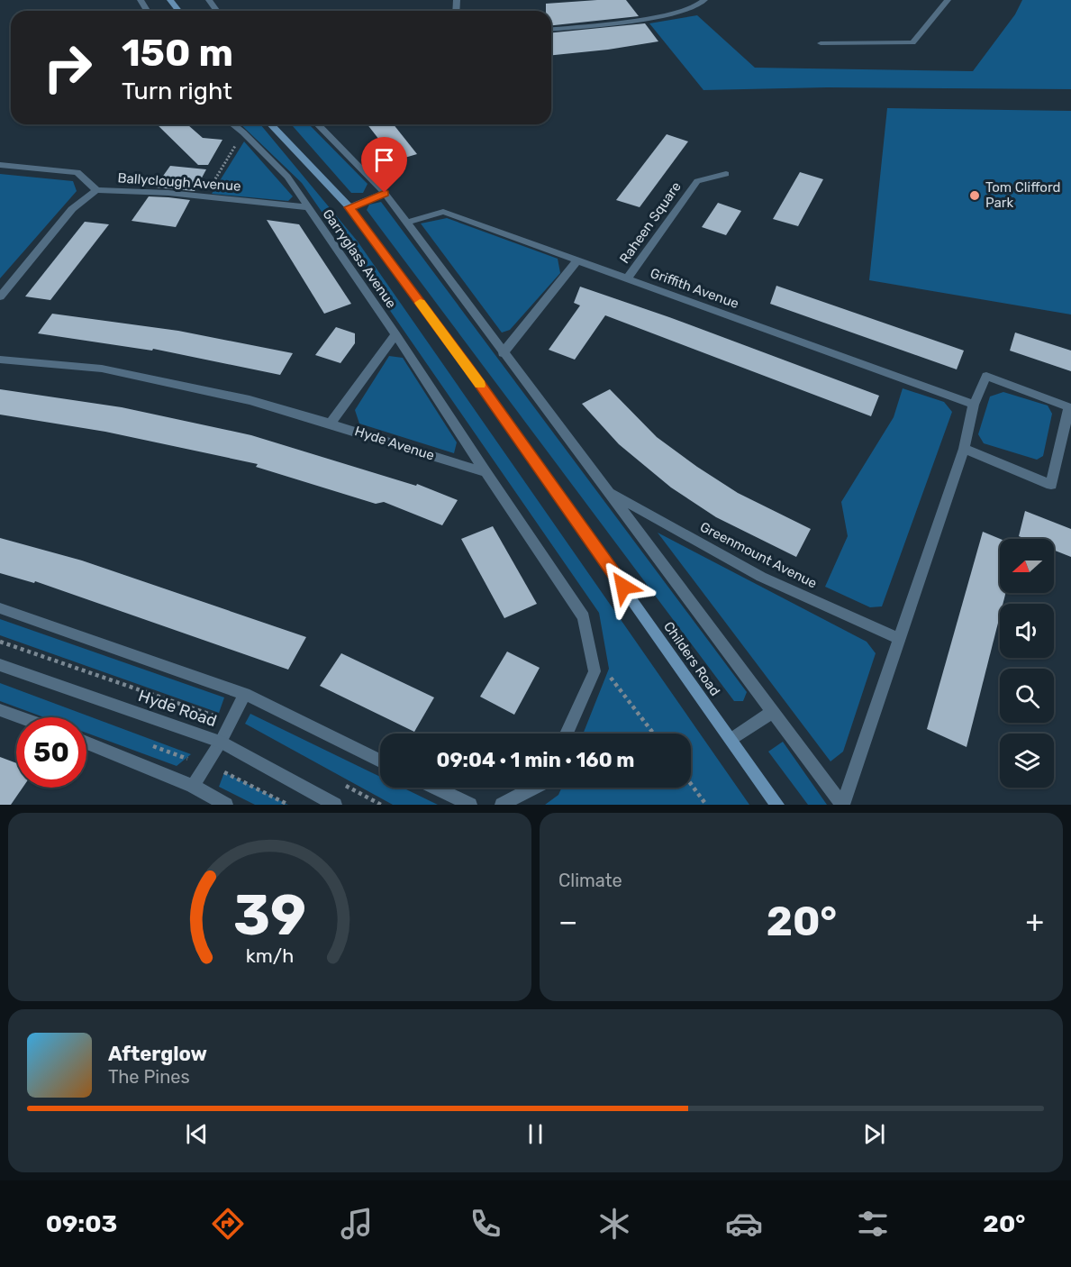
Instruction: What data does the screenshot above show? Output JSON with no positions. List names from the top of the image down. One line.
{"streets":{"main road":["Childers Road"],"street":["Ballyclough Avenue","Raheen Square","Garryglass Avenue","Griffith Avenue","Hyde Avenue","Greenmount Avenue","Hyde Road"]},"crossings":[["Ballyclough Avenue","Garryglass Avenue"],["Raheen Square","Griffith Avenue"],["Garryglass Avenue","Hyde Avenue"]],"places":["Tom Clifford Park"],"north":"left","page":{"turn":["150 m","Turn right"],"limit":"50","trip":"09:04 · 1 min · 160 m","tile":"Climate","heat":["−","20°","+"],"song":["Afterglow","The Pines"],"tabs":["09:03","20°"],"gauge":["39","km/h"]}}
